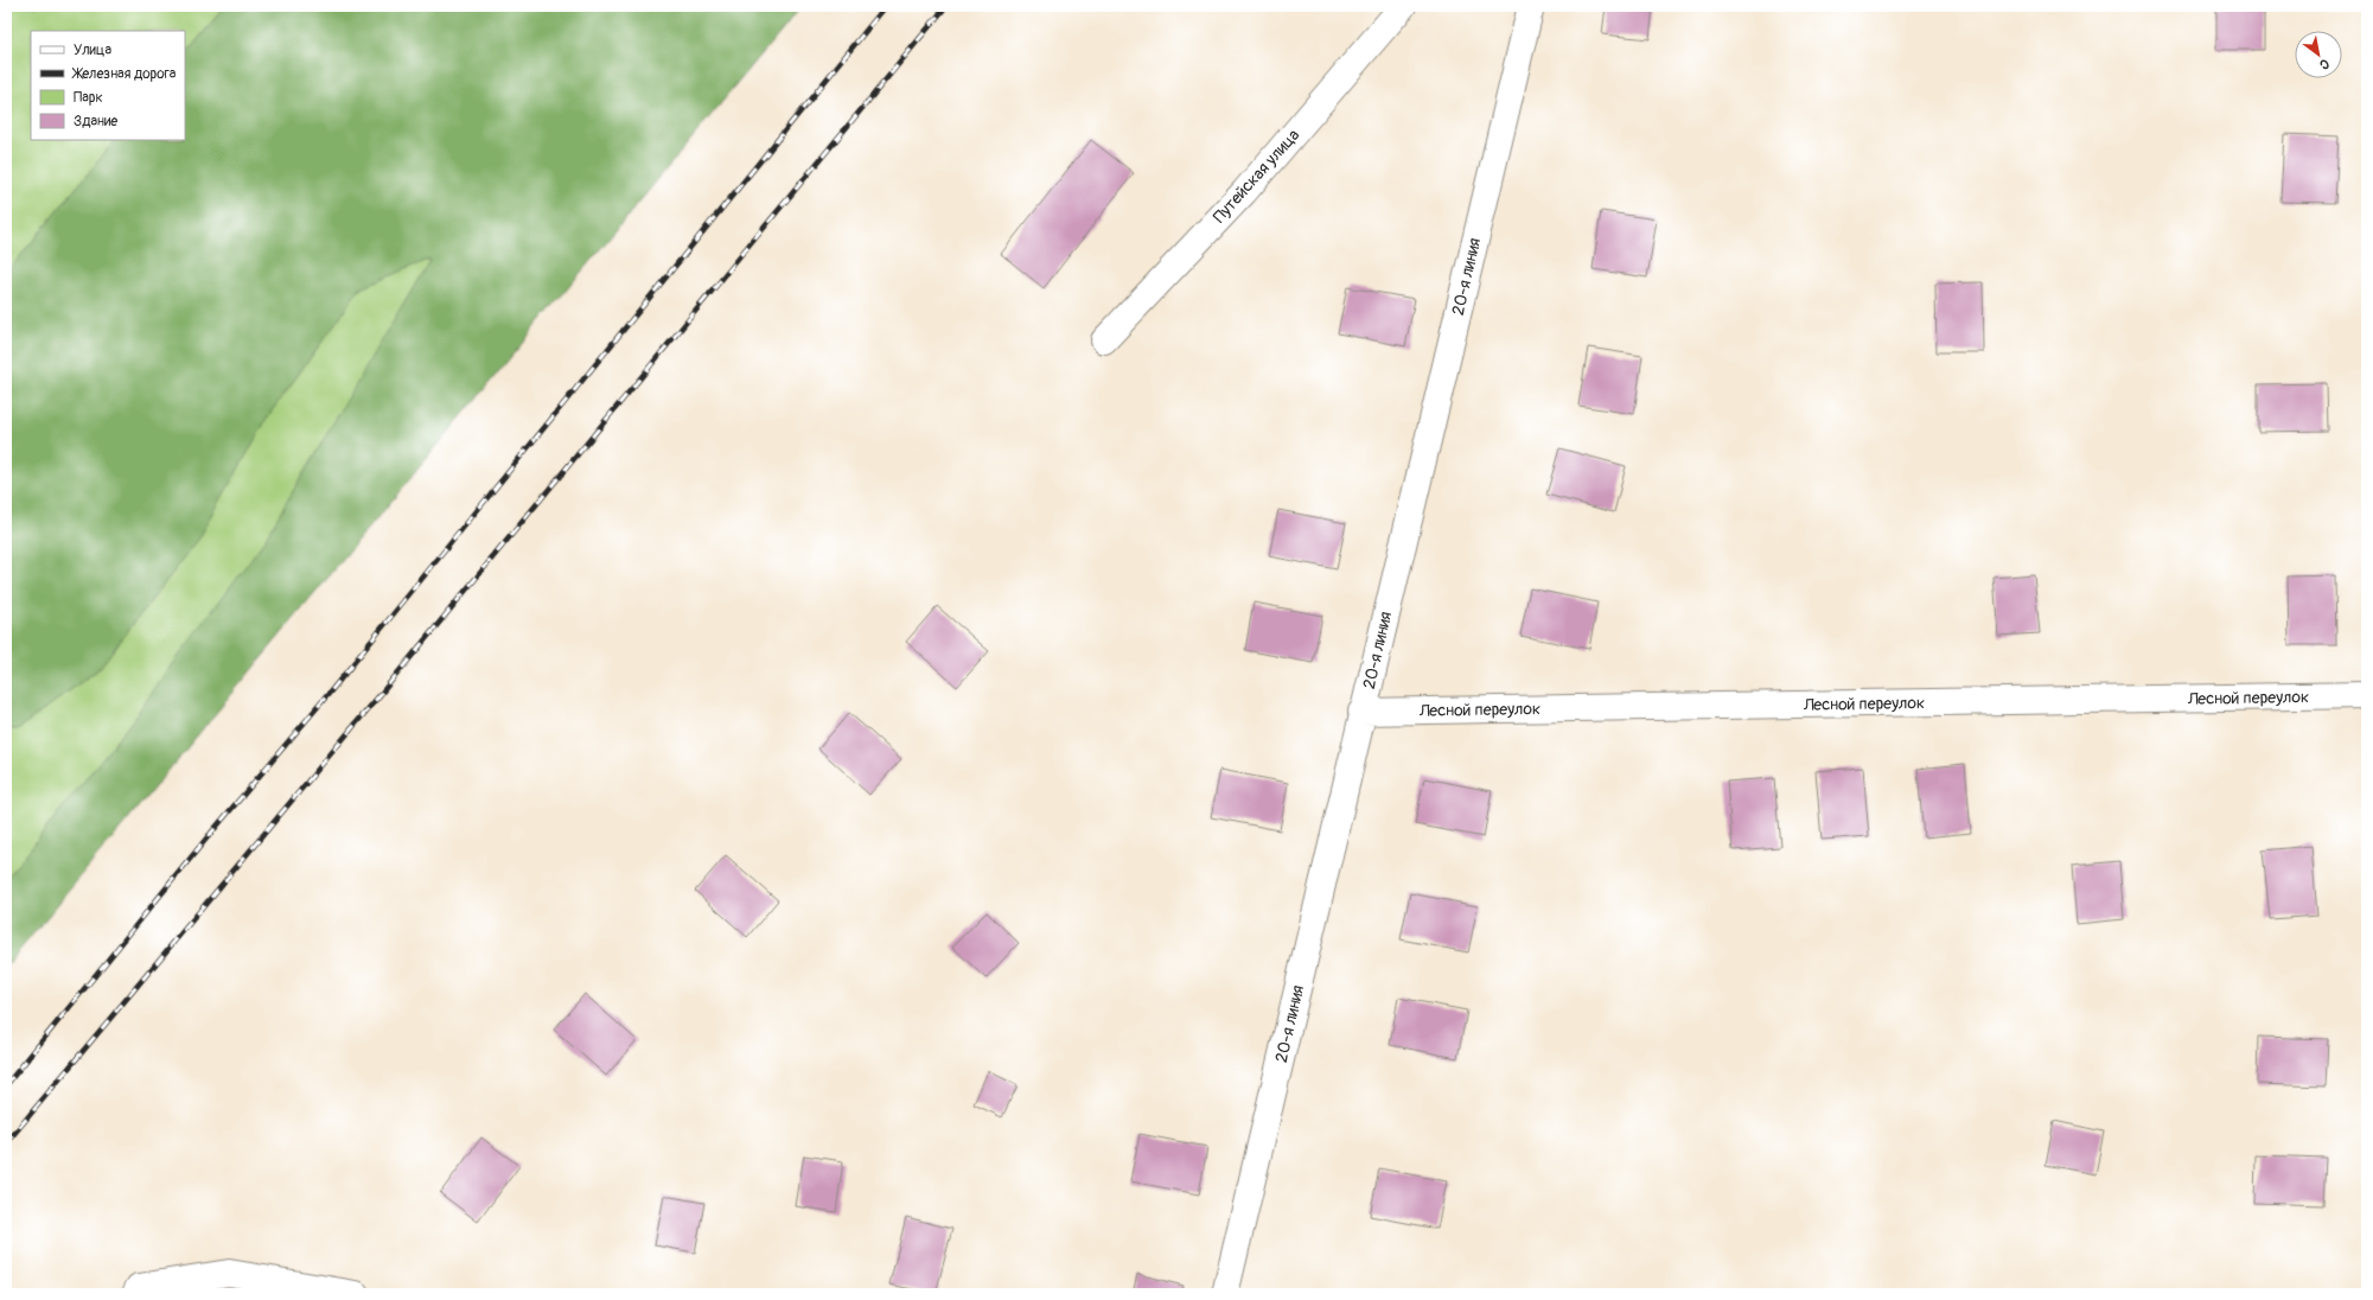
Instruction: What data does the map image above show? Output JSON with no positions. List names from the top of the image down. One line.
{"streets":{"street":["Путейская улица","20-я линия","Лесной переулок"]},"crossings":[["20-я линия","Лесной переулок"]],"legend":["Улица","Железная дорога","Парк","Здание"],"north":"bottom right"}
